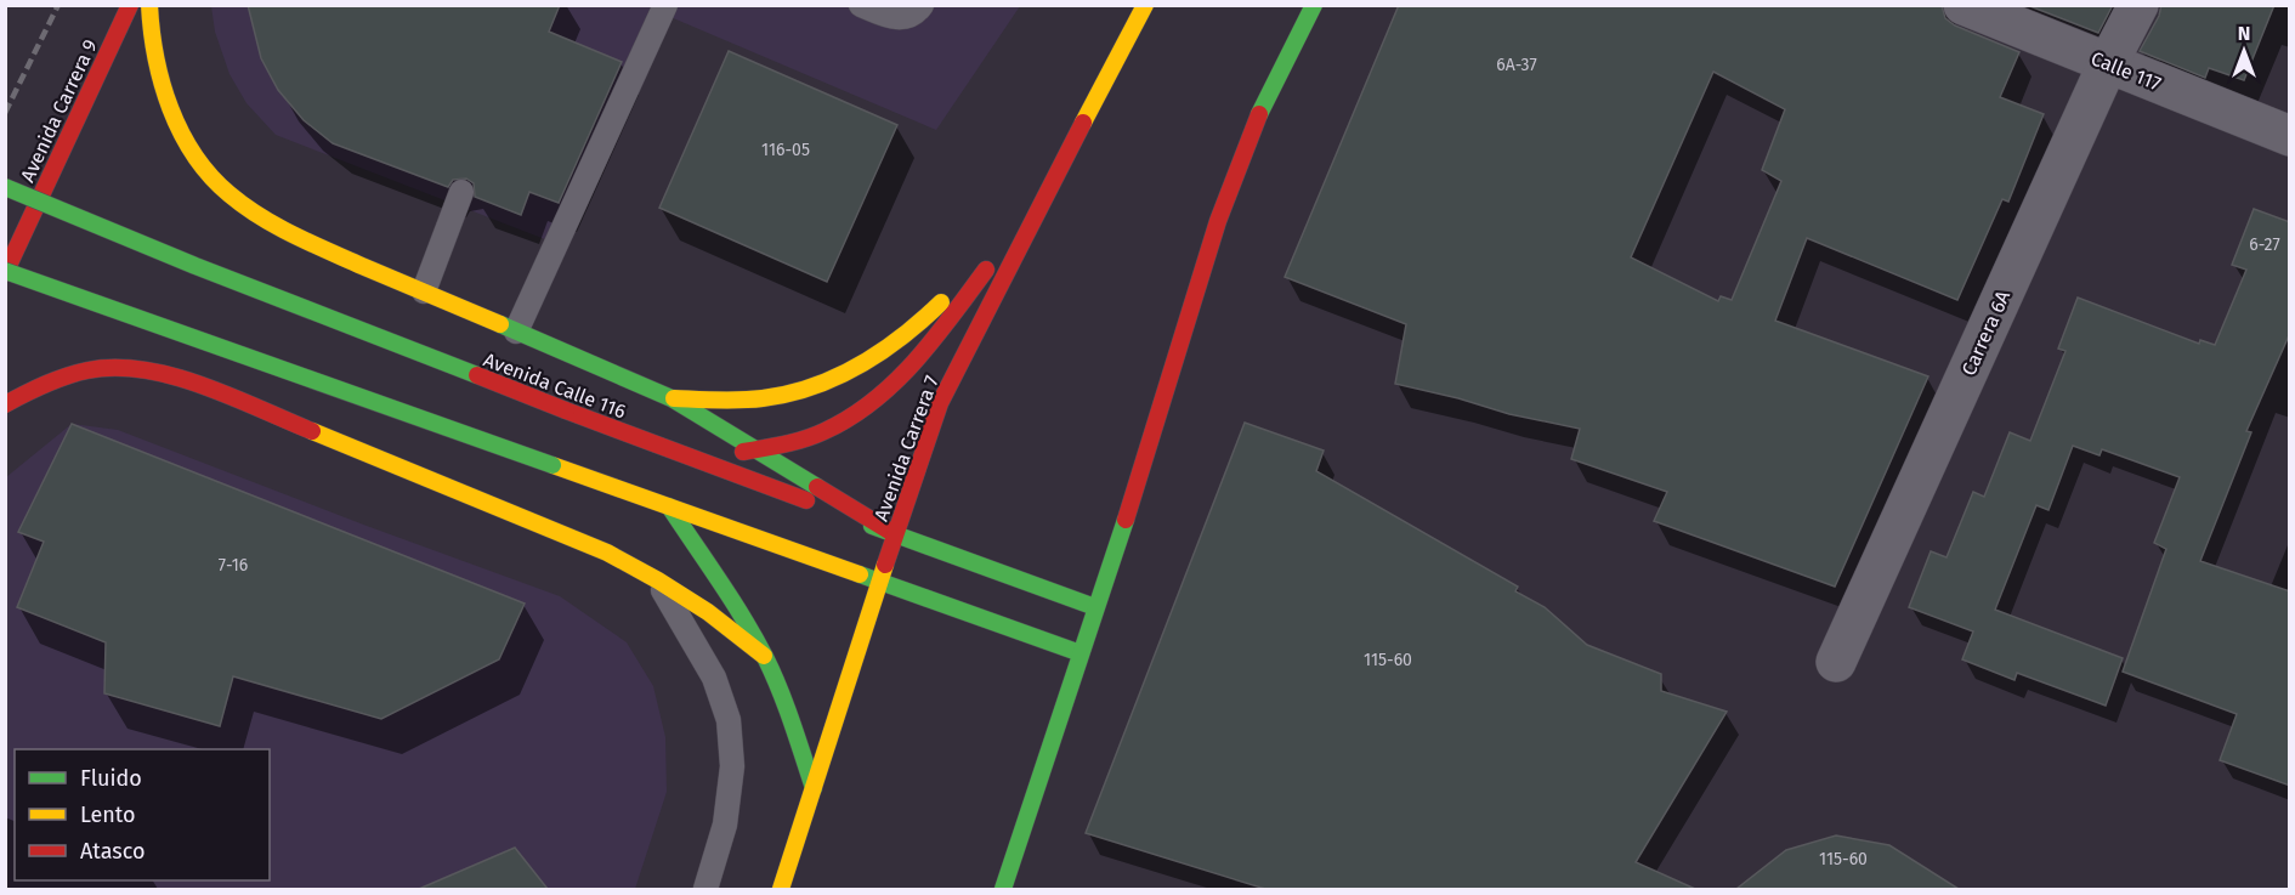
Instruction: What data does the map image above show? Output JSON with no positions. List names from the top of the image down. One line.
{"streets":{"main road":["Avenida Carrera 9","Avenida Calle 116","Avenida Carrera 7"],"street":["Calle 117","Carrera 6A"]},"crossings":[["Calle 117","Carrera 6A"],["Avenida Calle 116","Avenida Carrera 7"]],"house_numbers":["6A-37","116-05","6-27","7-16","115-60","115-60"],"legend":["Fluido","Lento","Atasco"],"north":"top"}
